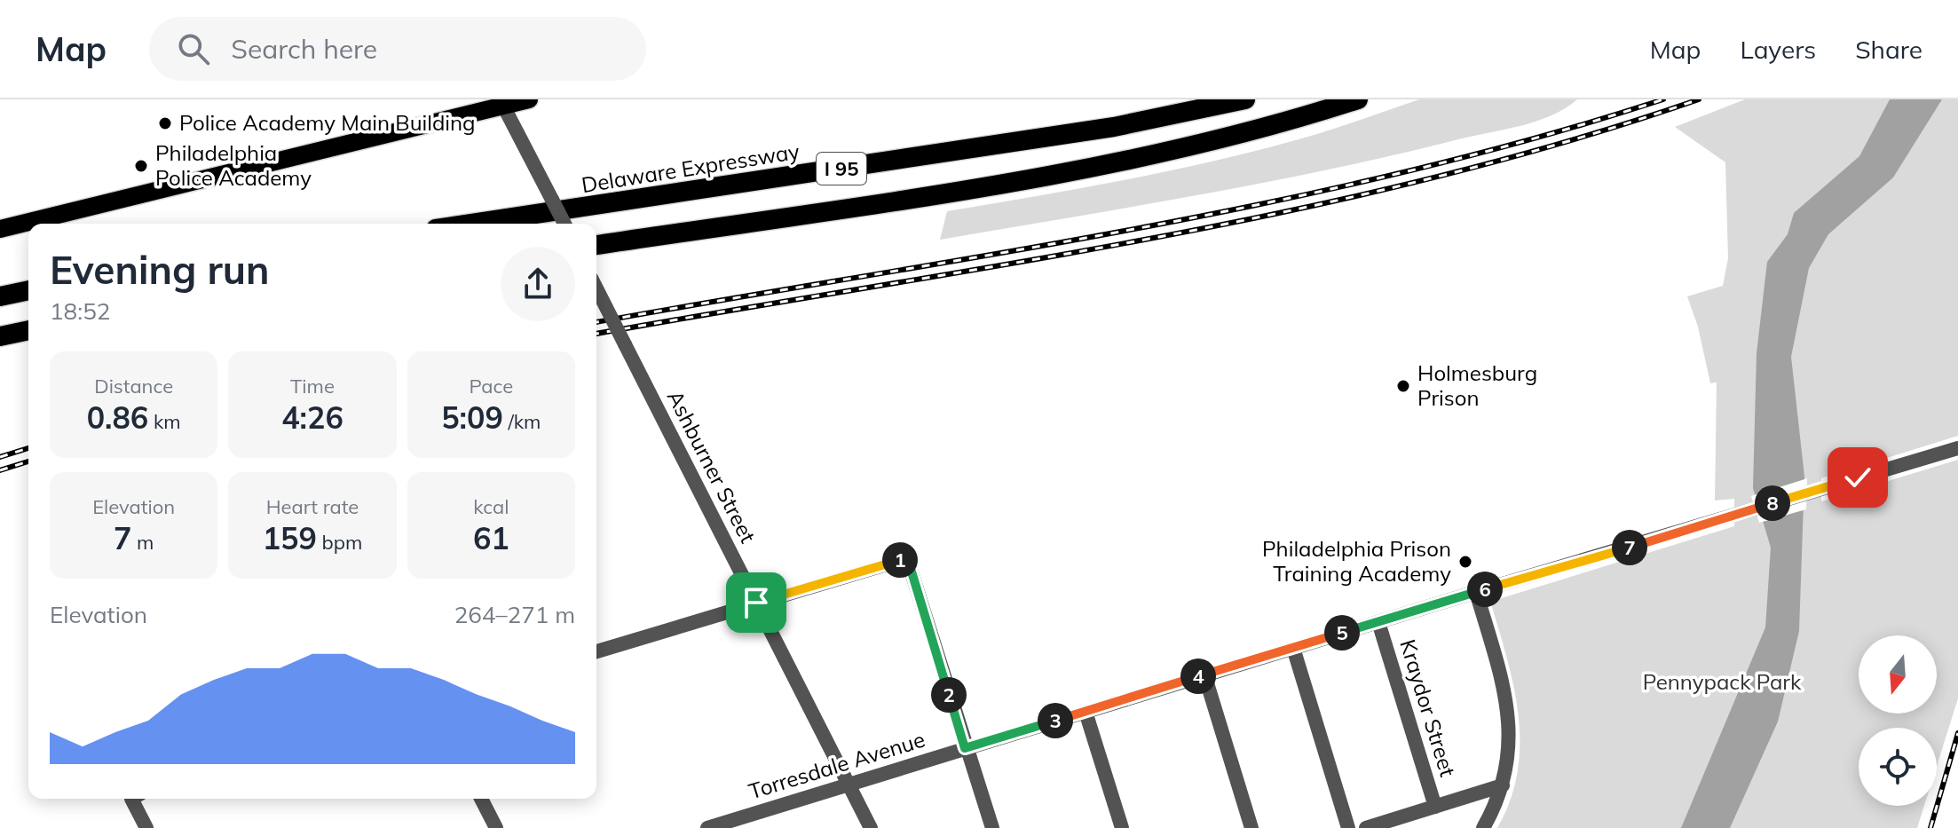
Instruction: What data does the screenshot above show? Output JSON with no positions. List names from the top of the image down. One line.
{"streets":{"highway":["Delaware Expressway","I 95"],"street":["Ashburner Street","Kraydor Street","Torresdale Avenue"]},"crossings":[["Ashburner Street","Torresdale Avenue"],["Kraydor Street","Torresdale Avenue"]],"parks":["Pennypack Park"],"places":["Police Academy Main Building","Philadelphia Police Academy","Holmesburg Prison","Philadelphia Prison Training Academy"],"north":"bottom","page":{"header":"Map","search":"Search here","nav":["Map","Layers","Share"],"heading":["Evening run","18:52"],"stats":[["Distance","0.86 km"],["Time","4:26"],["Pace","5:09 /km"],["Elevation","7 m"],["Heart rate","159 bpm"],["kcal","61"]],"pins":["8","7","1","6","5","4","2","3"],"chart":["Elevation","264–271 m"]}}
